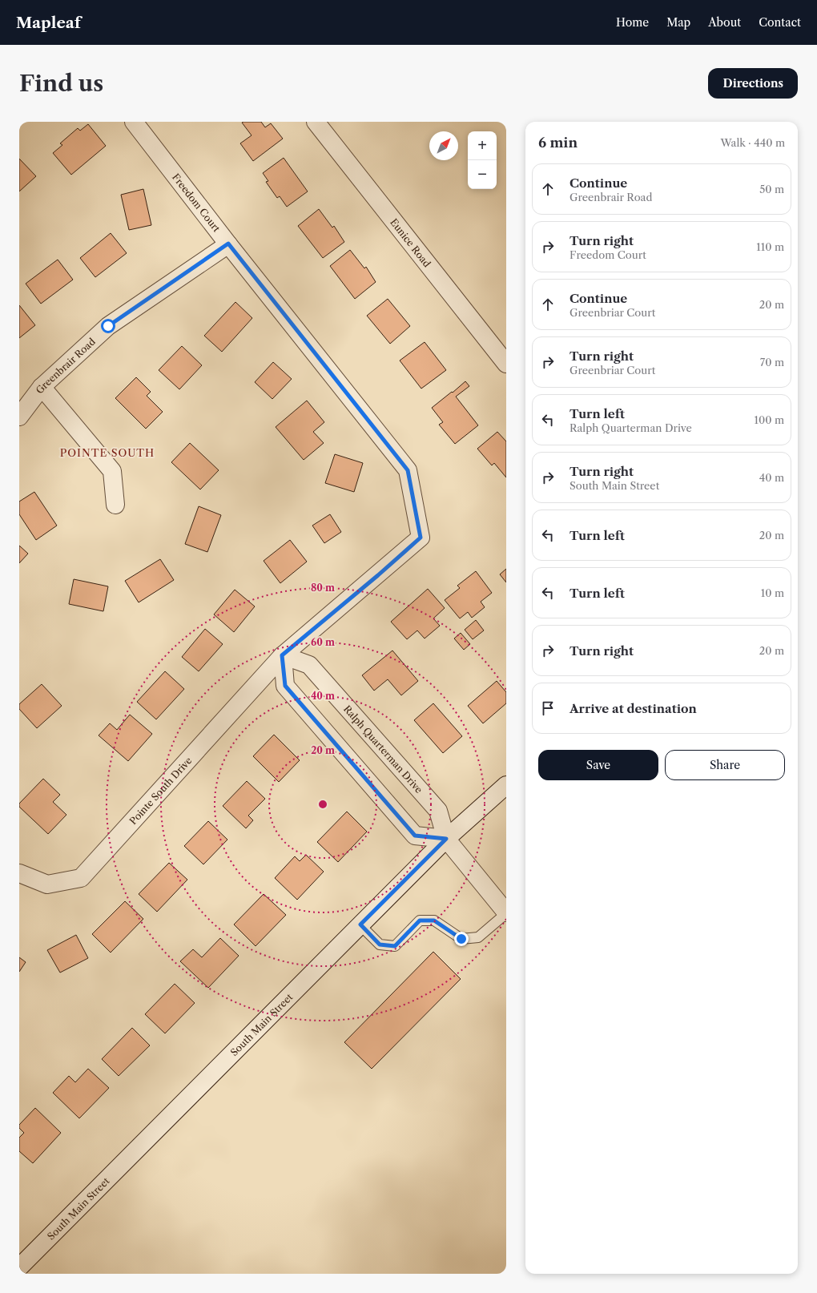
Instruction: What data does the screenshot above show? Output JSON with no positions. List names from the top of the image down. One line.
{"streets":{"street":["Freedom Court","Eunice Road","Greenbrair Road","Ralph Quarterman Drive","Pointe South Drive","South Main Street"]},"crossings":[["Freedom Court","Greenbrair Road"],["Freedom Court","Pointe South Drive"],["Ralph Quarterman Drive","Pointe South Drive"],["Ralph Quarterman Drive","South Main Street"]],"districts":["POINTE SOUTH"],"north":"top right","page":{"header":"Mapleaf","nav":["Home","Map","About","Contact"],"buttons":["Directions",["Save","Share"]],"title":"Find us","heading":["6 min","Walk · 440 m"],"map_buttons":["+","−"],"list":[["Continue","Greenbrair Road","50 m"],["Turn right","Freedom Court","110 m"],["Continue","Greenbriar Court","20 m"],["Turn right","Greenbriar Court","70 m"],["Turn left","Ralph Quarterman Drive","100 m"],["Turn right","South Main Street","40 m"],["Turn left","20 m"],["Turn left","10 m"],["Turn right","20 m"],"Arrive at destination"]},"rings":["80 m","60 m","40 m","20 m"]}
